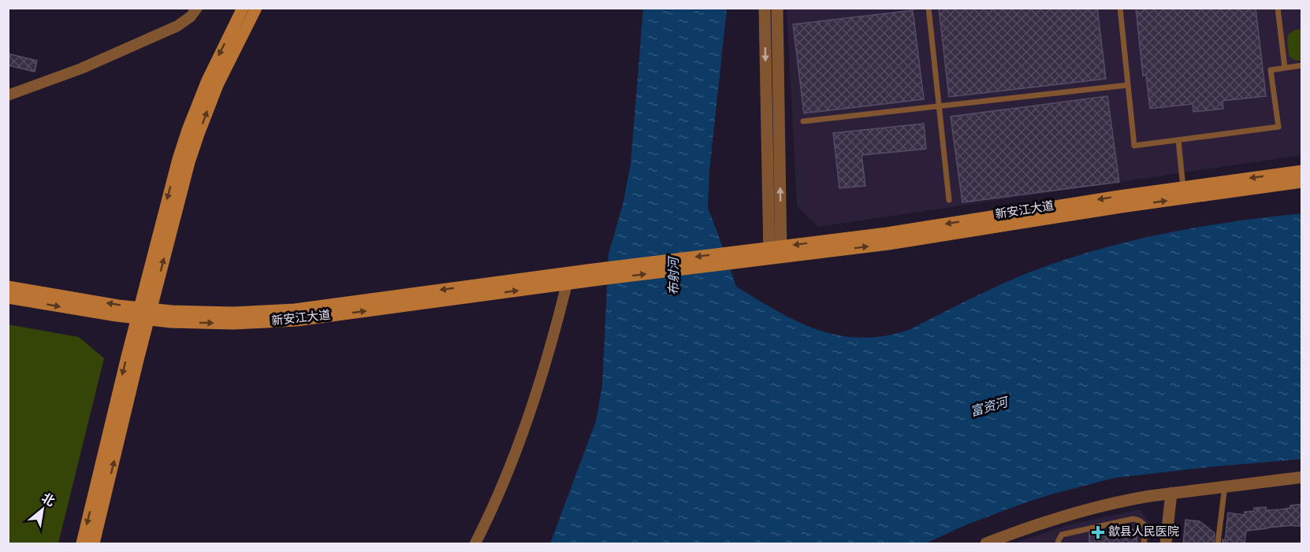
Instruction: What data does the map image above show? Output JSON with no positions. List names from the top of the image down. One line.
{"streets":{"main road":["新安江大道"]},"water":["布射河","富资河"],"places":{"health":["歙县人民医院"]},"north":"top right"}
